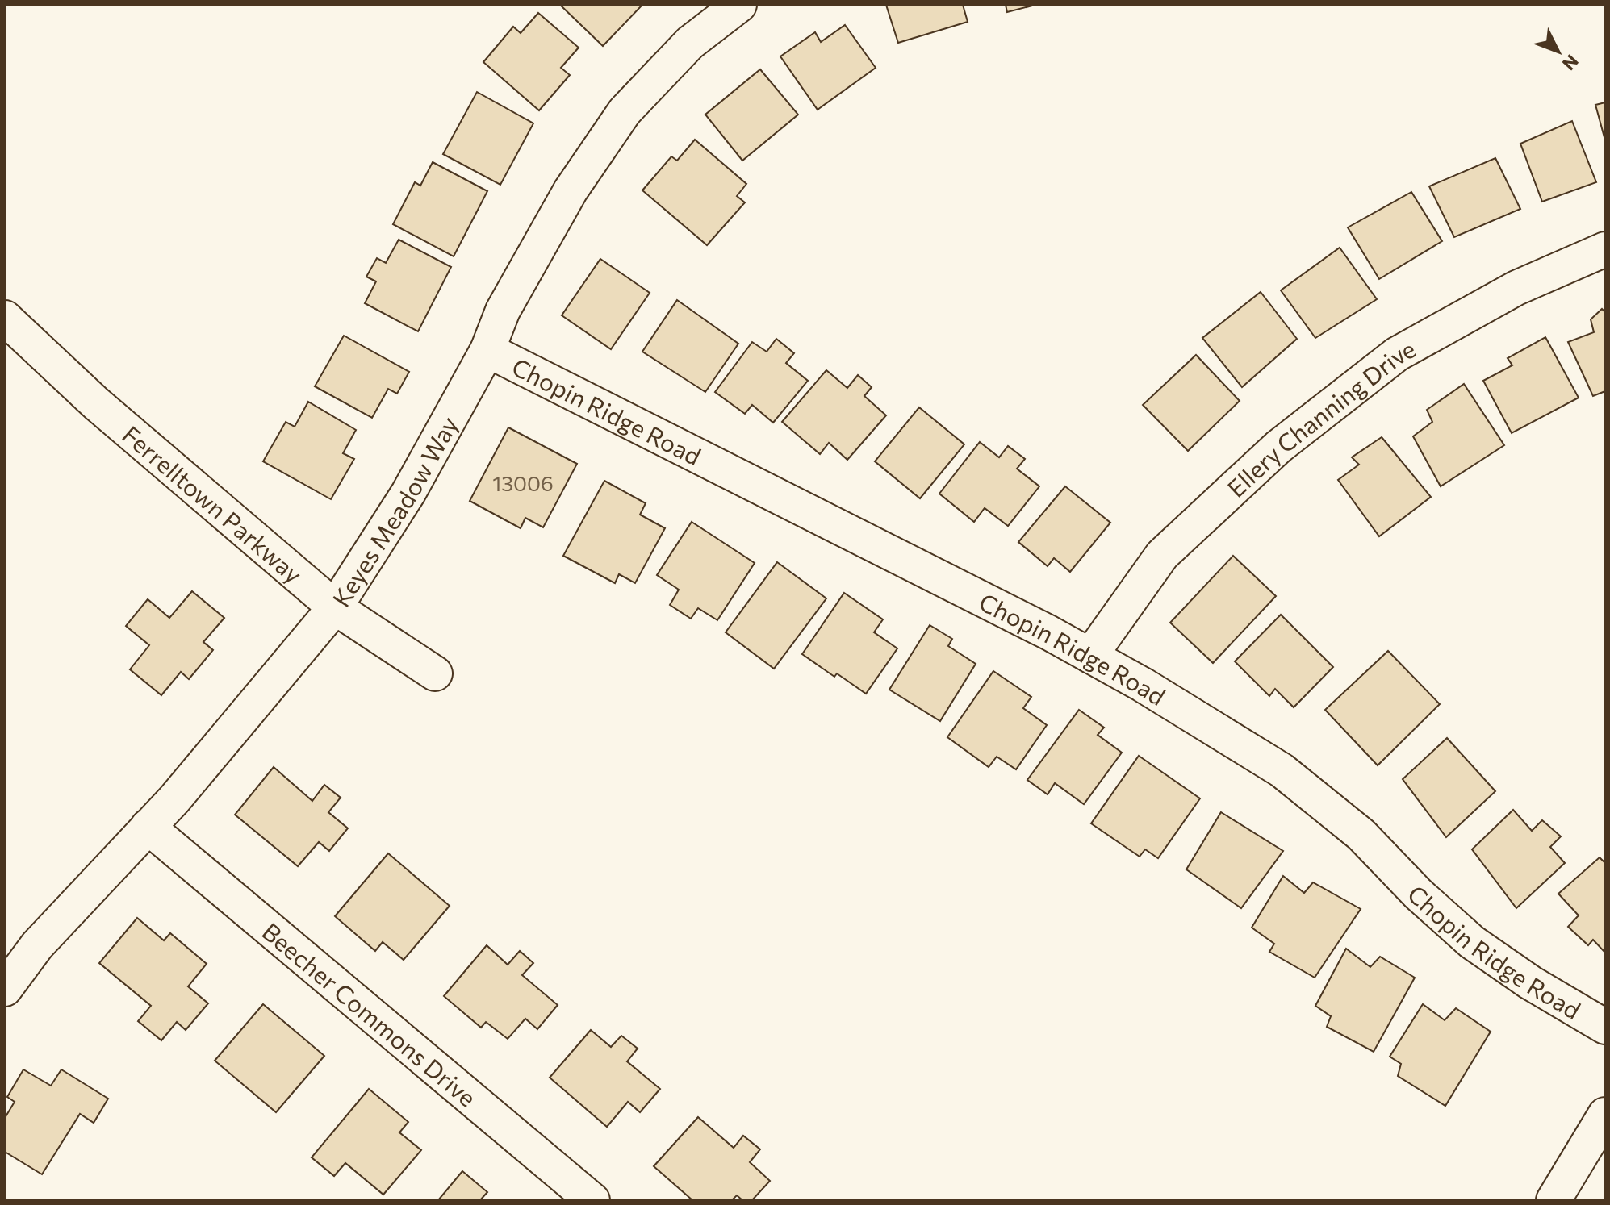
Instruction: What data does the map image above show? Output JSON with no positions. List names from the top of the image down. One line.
{"streets":{"street":["Chopin Ridge Road","Ellery Channing Drive","Ferrelltown Parkway","Keyes Meadow Way","Beecher Commons Drive"]},"crossings":[["Chopin Ridge Road","Ellery Channing Drive"],["Chopin Ridge Road","Keyes Meadow Way"],["Ferrelltown Parkway","Keyes Meadow Way"],["Keyes Meadow Way","Beecher Commons Drive"]],"house_numbers":["13006"],"north":"bottom right"}
